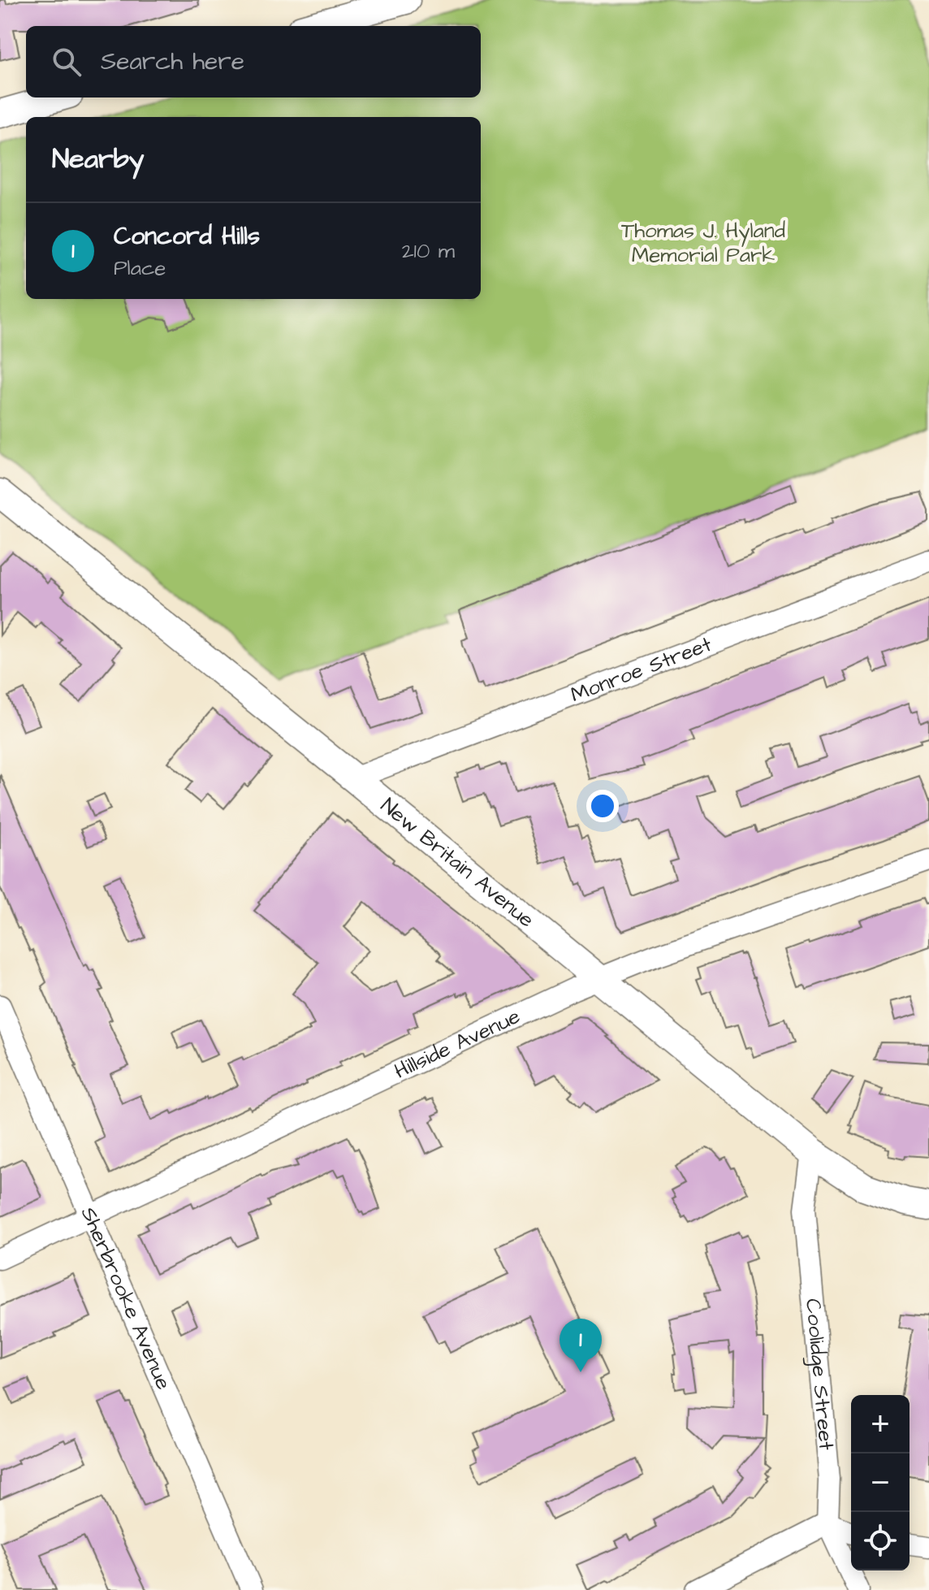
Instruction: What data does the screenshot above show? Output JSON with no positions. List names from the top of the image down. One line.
{"streets":{"main road":["New Britain Avenue"],"street":["Monroe Street","Hillside Avenue","Sherbrooke Avenue","Coolidge Street"]},"crossings":[["Monroe Street","New Britain Avenue"],["New Britain Avenue","Hillside Avenue"],["New Britain Avenue","Coolidge Street"],["Hillside Avenue","Sherbrooke Avenue"]],"parks":["Thomas J. Hyland Memorial Park"],"page":{"search":"Search here","heading":"Nearby","list":[{"mark":"1","name":"Concord Hills","note":"Place","value":"210 m"}],"pins":"1","map_buttons":["+","−"]}}
